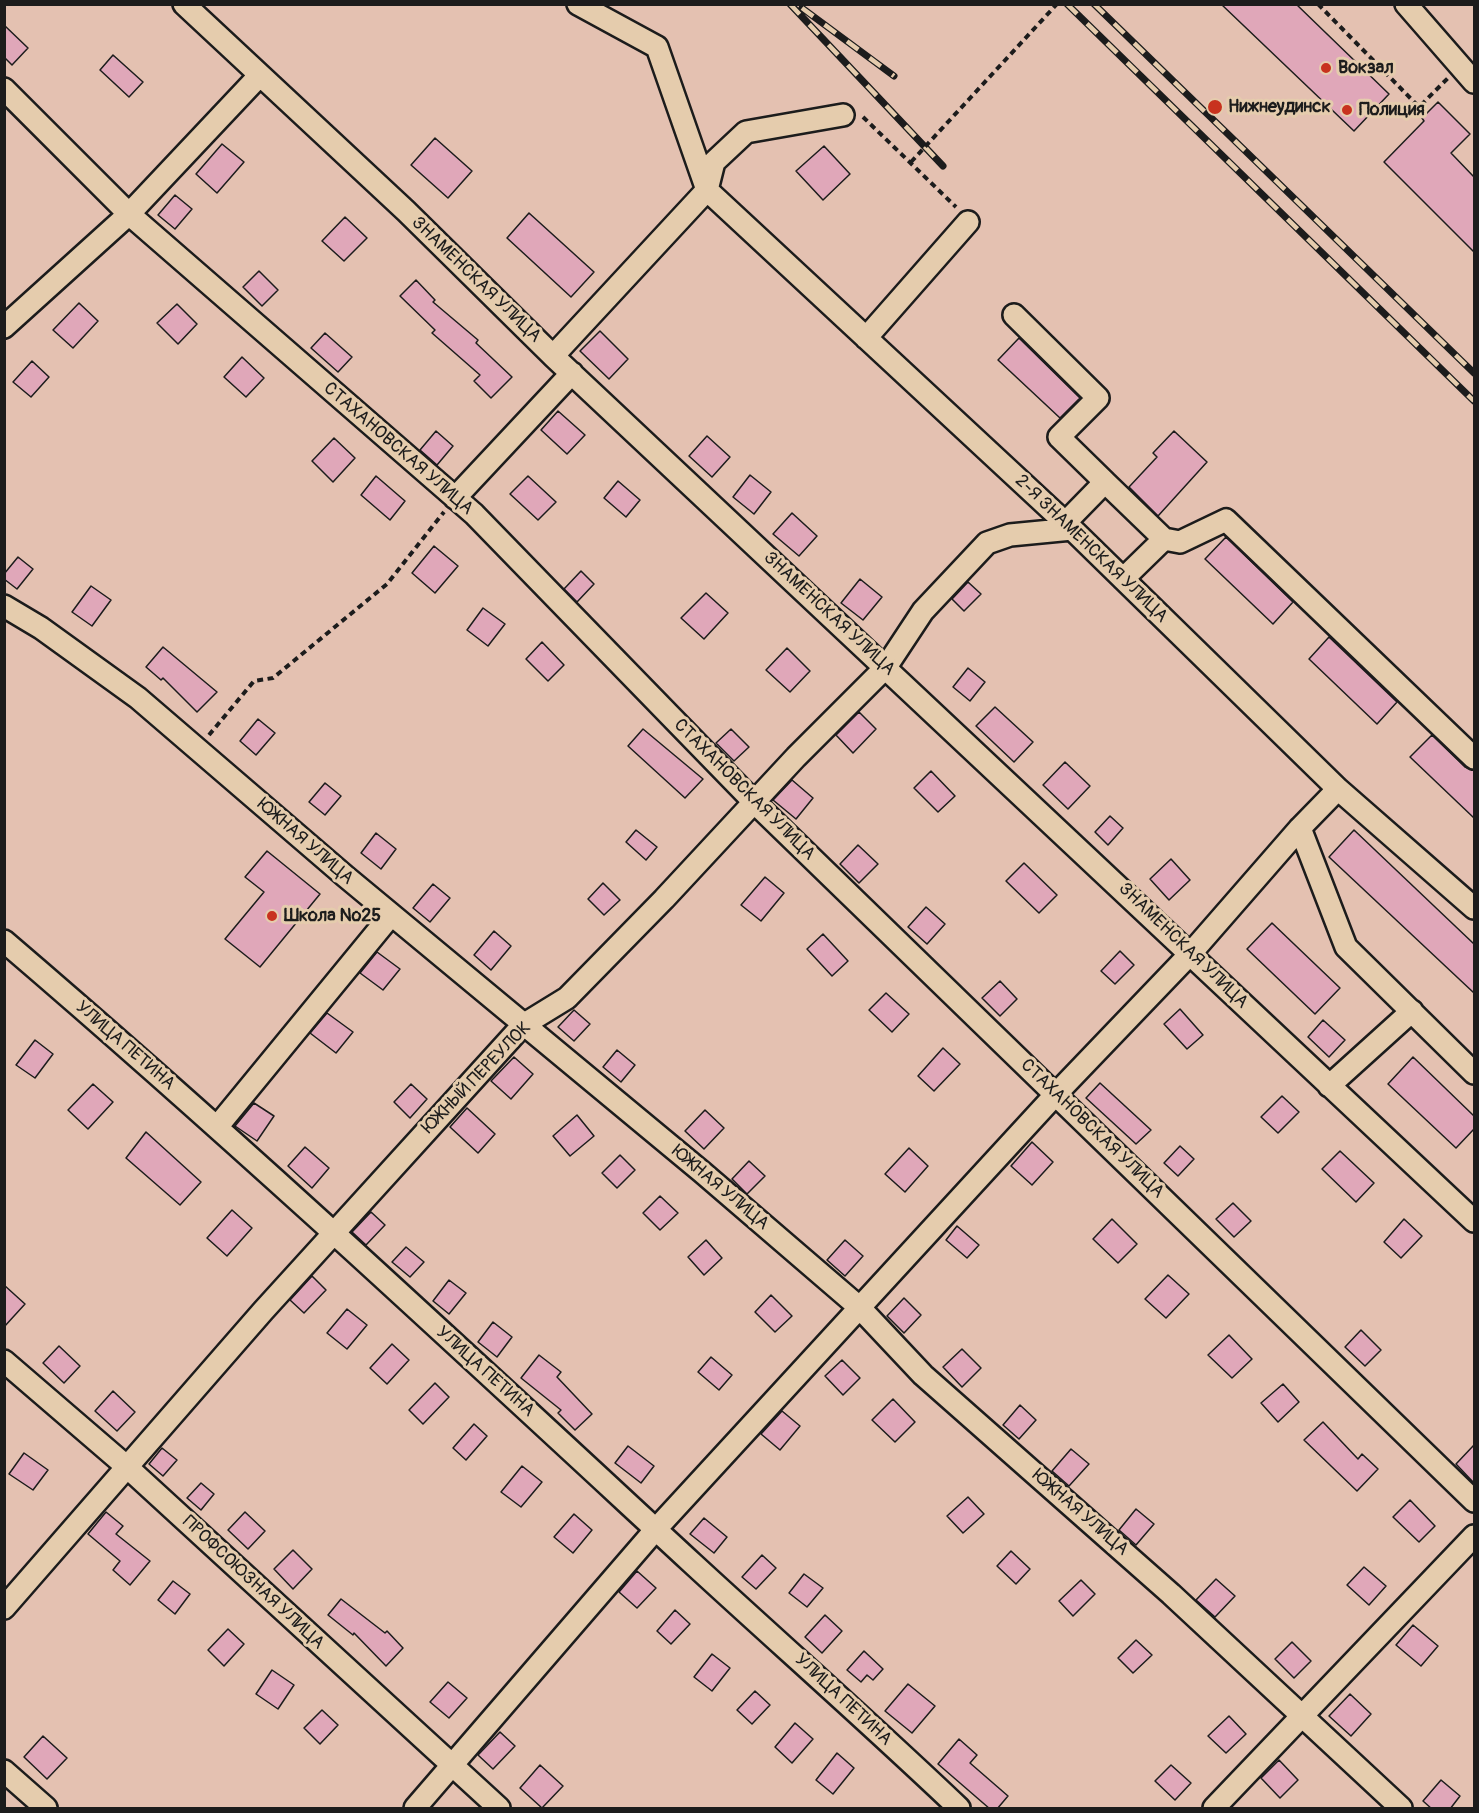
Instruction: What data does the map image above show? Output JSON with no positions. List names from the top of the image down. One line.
{"streets":{"street":["ЗНАМЕНСКАЯ УЛИЦА","СТАХАНОВСКАЯ УЛИЦА","2-Я ЗНАМЕНСКАЯ УЛИЦА","ЮЖНАЯ УЛИЦА","УЛИЦА ПЕТИНА","ЮЖНЫЙ ПЕРЕУЛОК","ПРОФСОЮЗНАЯ УЛИЦА"]},"crossings":[["ЗНАМЕНСКАЯ УЛИЦА","ЮЖНЫЙ ПЕРЕУЛОК"],["СТАХАНОВСКАЯ УЛИЦА","ЮЖНЫЙ ПЕРЕУЛОК"],["2-Я ЗНАМЕНСКАЯ УЛИЦА","ЮЖНЫЙ ПЕРЕУЛОК"],["ЮЖНАЯ УЛИЦА","ЮЖНЫЙ ПЕРЕУЛОК"],["УЛИЦА ПЕТИНА","ЮЖНЫЙ ПЕРЕУЛОК"],["ЮЖНЫЙ ПЕРЕУЛОК","ПРОФСОЮЗНАЯ УЛИЦА"]],"places":["Вокзал","Нижнеудинск","Полиция","Школа №25"]}
